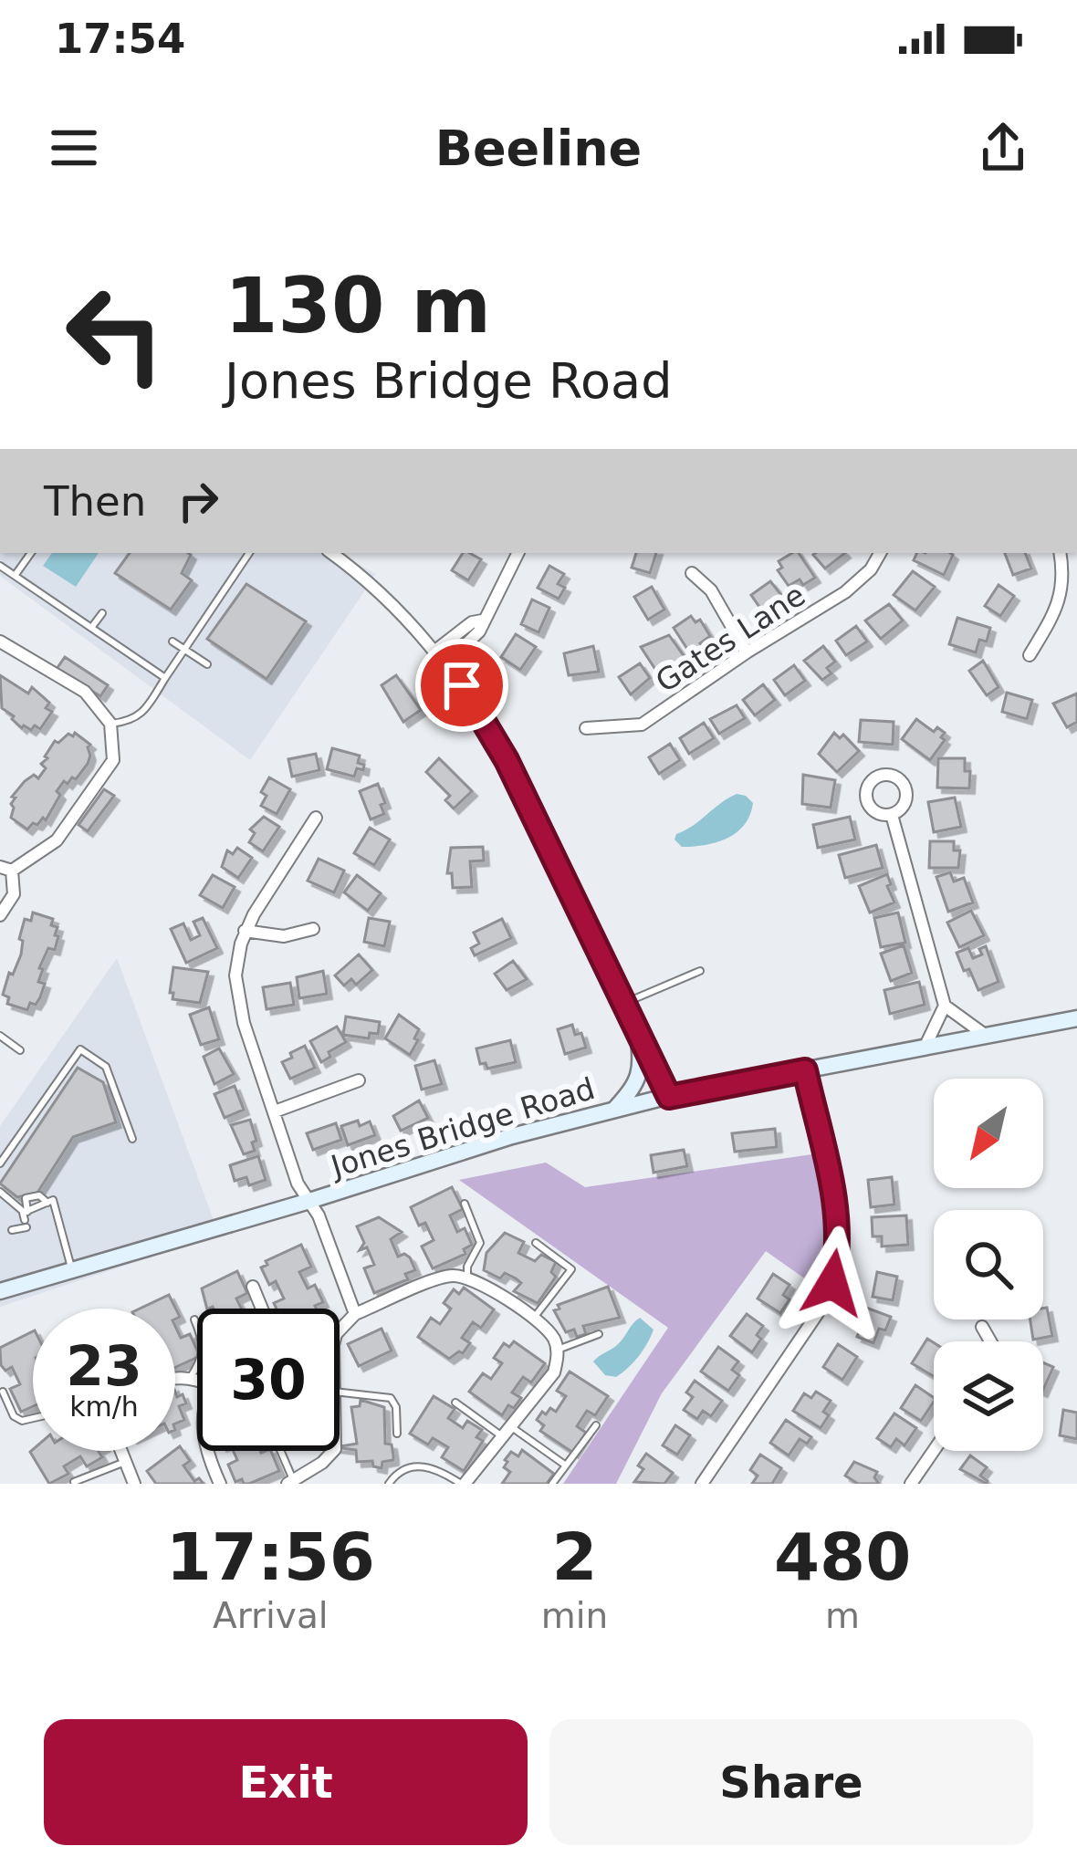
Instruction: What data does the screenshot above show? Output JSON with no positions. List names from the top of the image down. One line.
{"streets":{"main road":["Jones Bridge Road"],"street":["Gates Lane"]},"north":"bottom left","page":{"status":"17:54","header":"Beeline","turn":["130 m","Jones Bridge Road"],"then":"Then","speed":"23 km/h","limit":"30","eta":["17:56","Arrival","2","min","480","m"],"buttons":["Exit","Share"]}}
